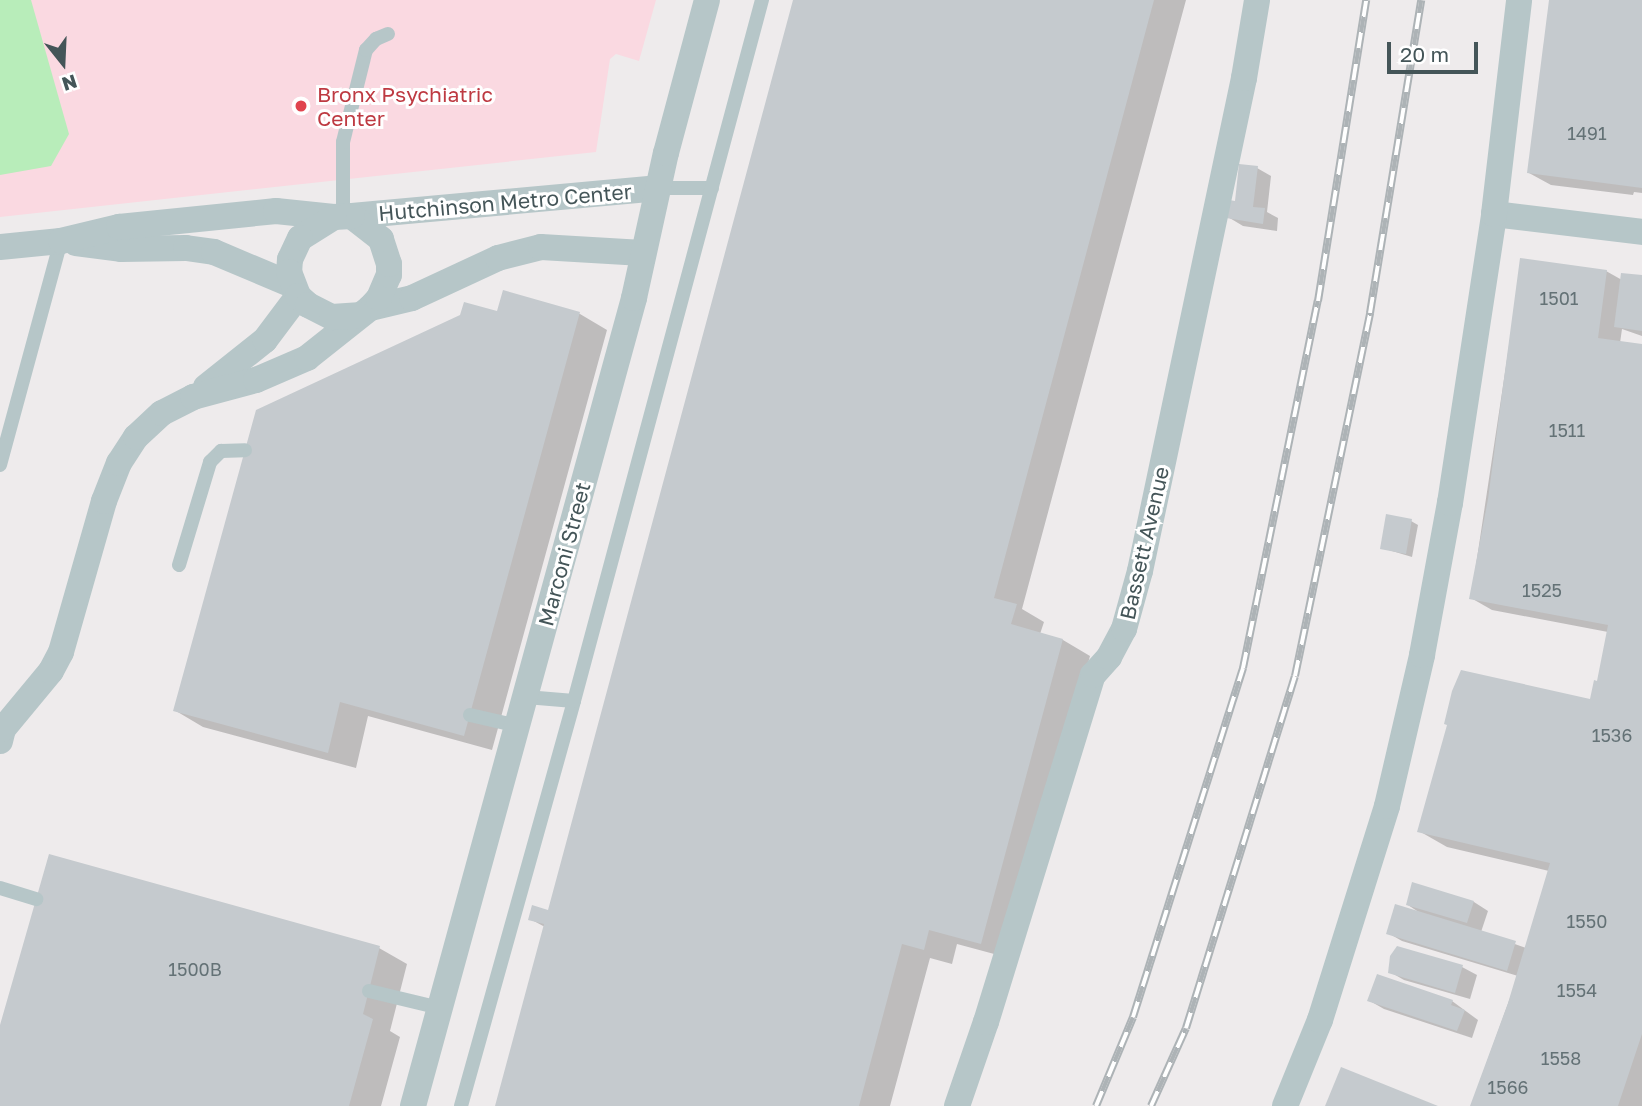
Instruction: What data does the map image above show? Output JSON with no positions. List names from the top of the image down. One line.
{"streets":{"street":["Hutchinson Metro Center","Bassett Avenue","Marconi Street"]},"crossings":[["Hutchinson Metro Center","Marconi Street"]],"places":["Bronx Psychiatric Center"],"house_numbers":["1491","1501","1511","1525","1536","1550","1500B","1554","1558","1566"],"scale_bar":"20 m","north":"bottom"}
